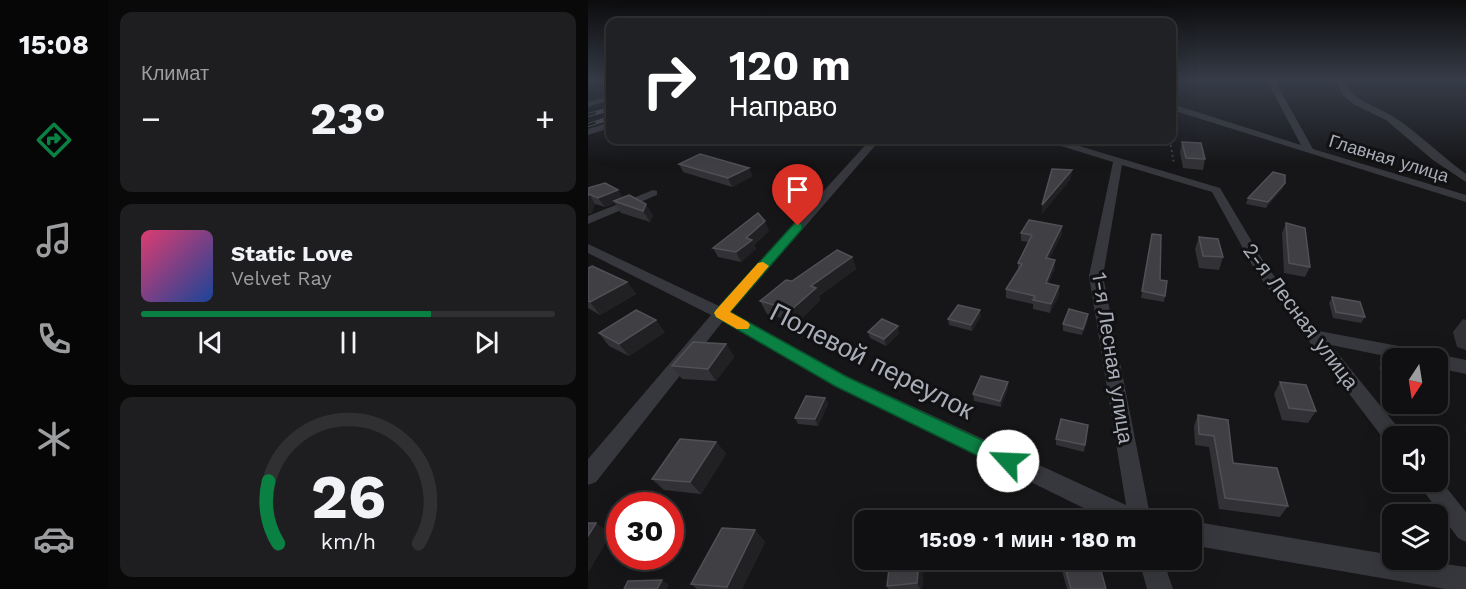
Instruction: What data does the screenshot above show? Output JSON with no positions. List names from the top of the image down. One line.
{"streets":{"street":["Главная улица","2-я Лесная улица","1-я Лесная улица","Полевой переулок"]},"north":"bottom","page":{"tabs":"15:08","tile":"Климат","turn":["120 m","Направо"],"heat":["−","23°","+"],"song":["Static Love","Velvet Ray"],"limit":"30","trip":"15:09 · 1 мин · 180 m","gauge":["26","km/h"]}}
